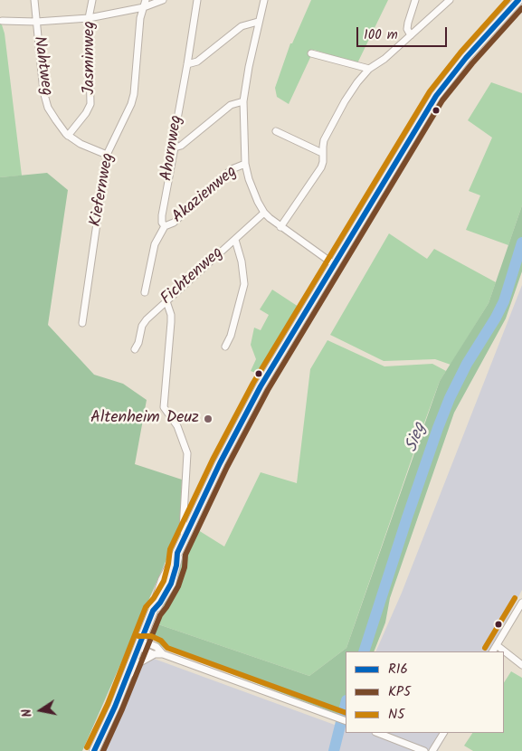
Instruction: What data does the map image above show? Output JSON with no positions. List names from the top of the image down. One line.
{"streets":{"street":["Jasminweg","Nahtweg","Ahornweg","Kiefernweg","Akazienweg","Fichtenweg"]},"crossings":[["Jasminweg","Nahtweg"],["Nahtweg","Kiefernweg"],["Ahornweg","Akazienweg"]],"water":["Sieg"],"places":["Altenheim Deuz"],"lines":["transit line R16","transit line N5","transit line KP5"],"legend":["R16","KP5","N5"],"scale_bar":"100 m","north":"left"}
